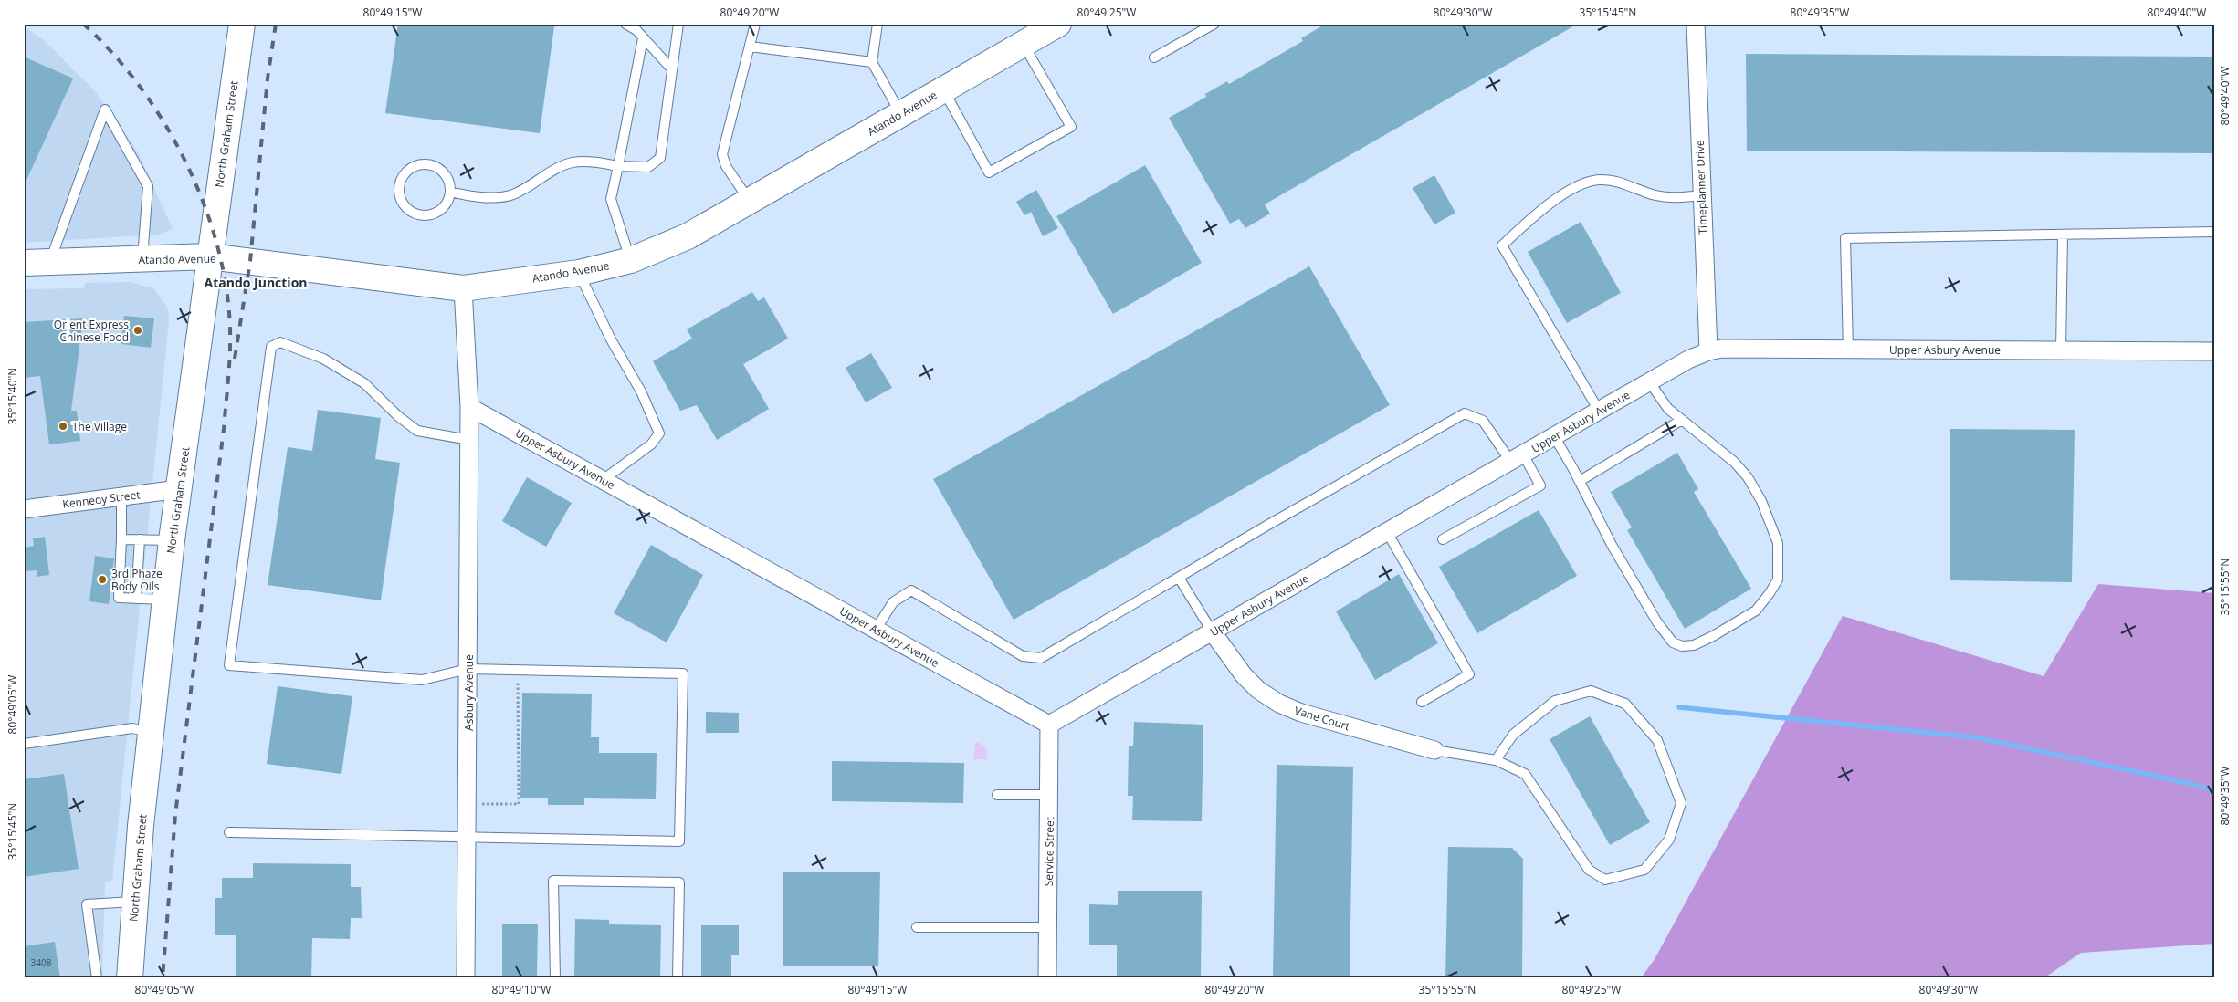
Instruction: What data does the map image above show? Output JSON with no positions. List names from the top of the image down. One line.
{"streets":{"main road":["Atando Avenue","North Graham Street"],"street":["Timeplanner Drive","Upper Asbury Avenue","Kennedy Street","Asbury Avenue","Vane Court","Service Street"]},"crossings":[["Atando Avenue","North Graham Street"],["North Graham Street","Kennedy Street"],["Timeplanner Drive","Upper Asbury Avenue"],["Upper Asbury Avenue","Asbury Avenue"],["Upper Asbury Avenue","Vane Court"],["Upper Asbury Avenue","Service Street"]],"districts":["Atando Junction"],"places":["Orient Express Chinese Food","The Village","3rd Phaze Body Oils"],"house_numbers":["3408"],"coordinates":["80°49'15\"W","80°49'20\"W","80°49'25\"W","80°49'30\"W","35°15'45\"N","80°49'35\"W","80°49'40\"W","35°15'40\"N","35°15'55\"N","80°49'05\"W","80°49'10\"W"]}
